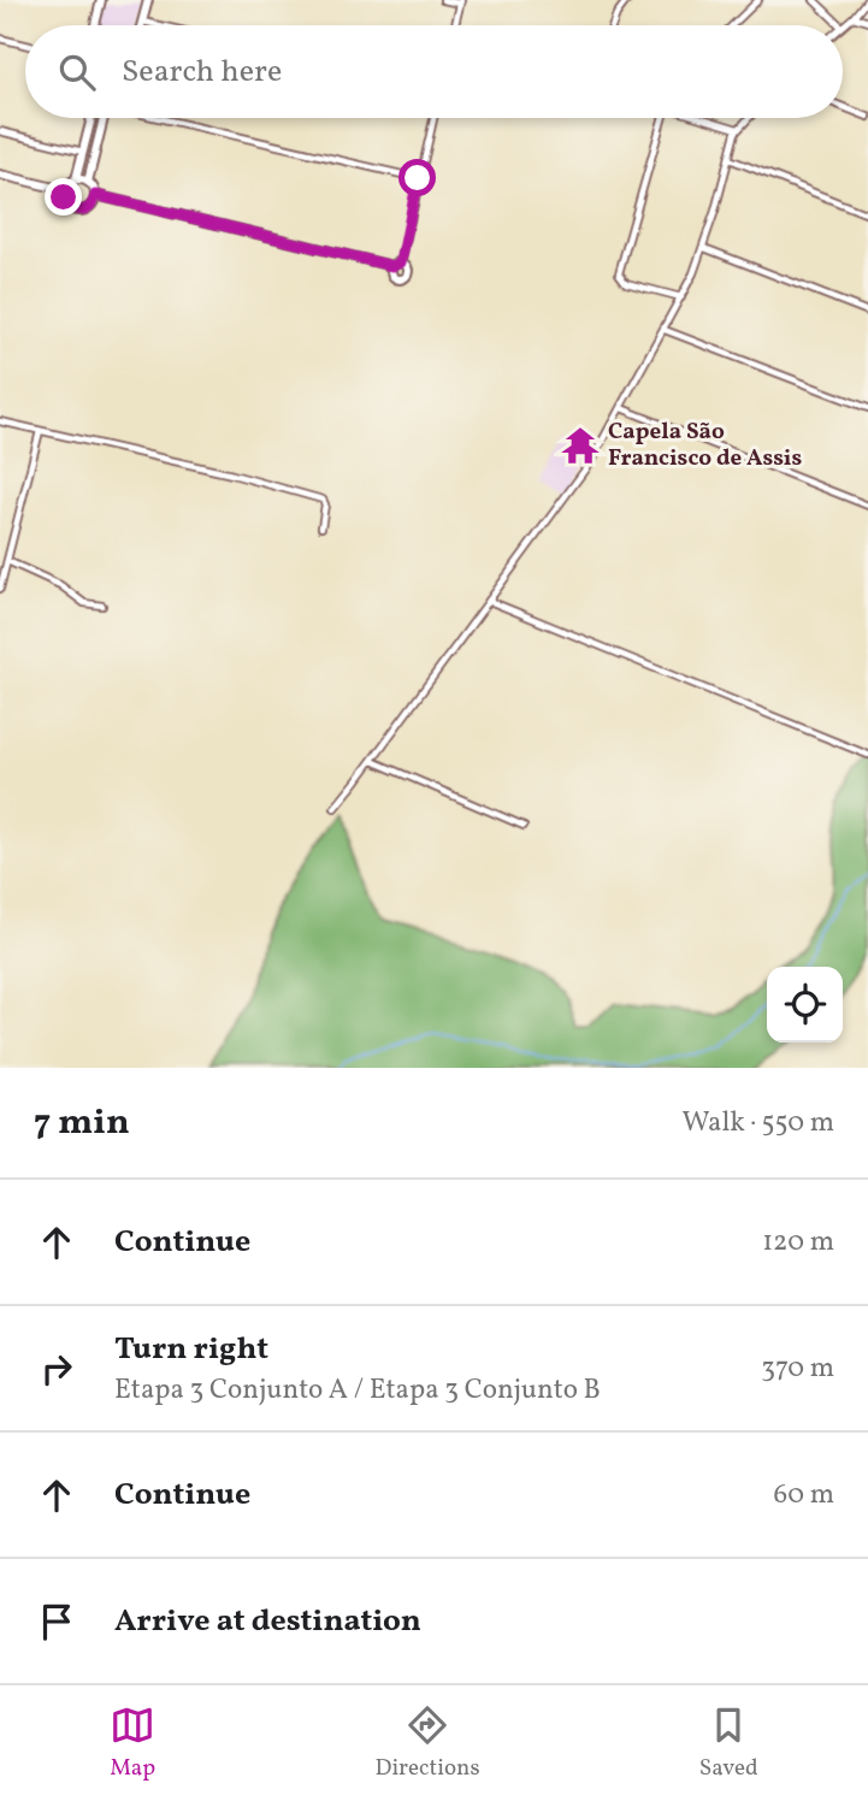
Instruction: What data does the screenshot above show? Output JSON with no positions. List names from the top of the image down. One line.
{"places":{"temple":["Capela São Francisco de Assis"]},"page":{"search":"Search here","heading":["7 min","Walk · 550 m"],"list":[["Continue","120 m"],["Turn right","Etapa 3 Conjunto A / Etapa 3 Conjunto B","370 m"],["Continue","60 m"],"Arrive at destination"],"nav":["Map","Directions","Saved"]}}
